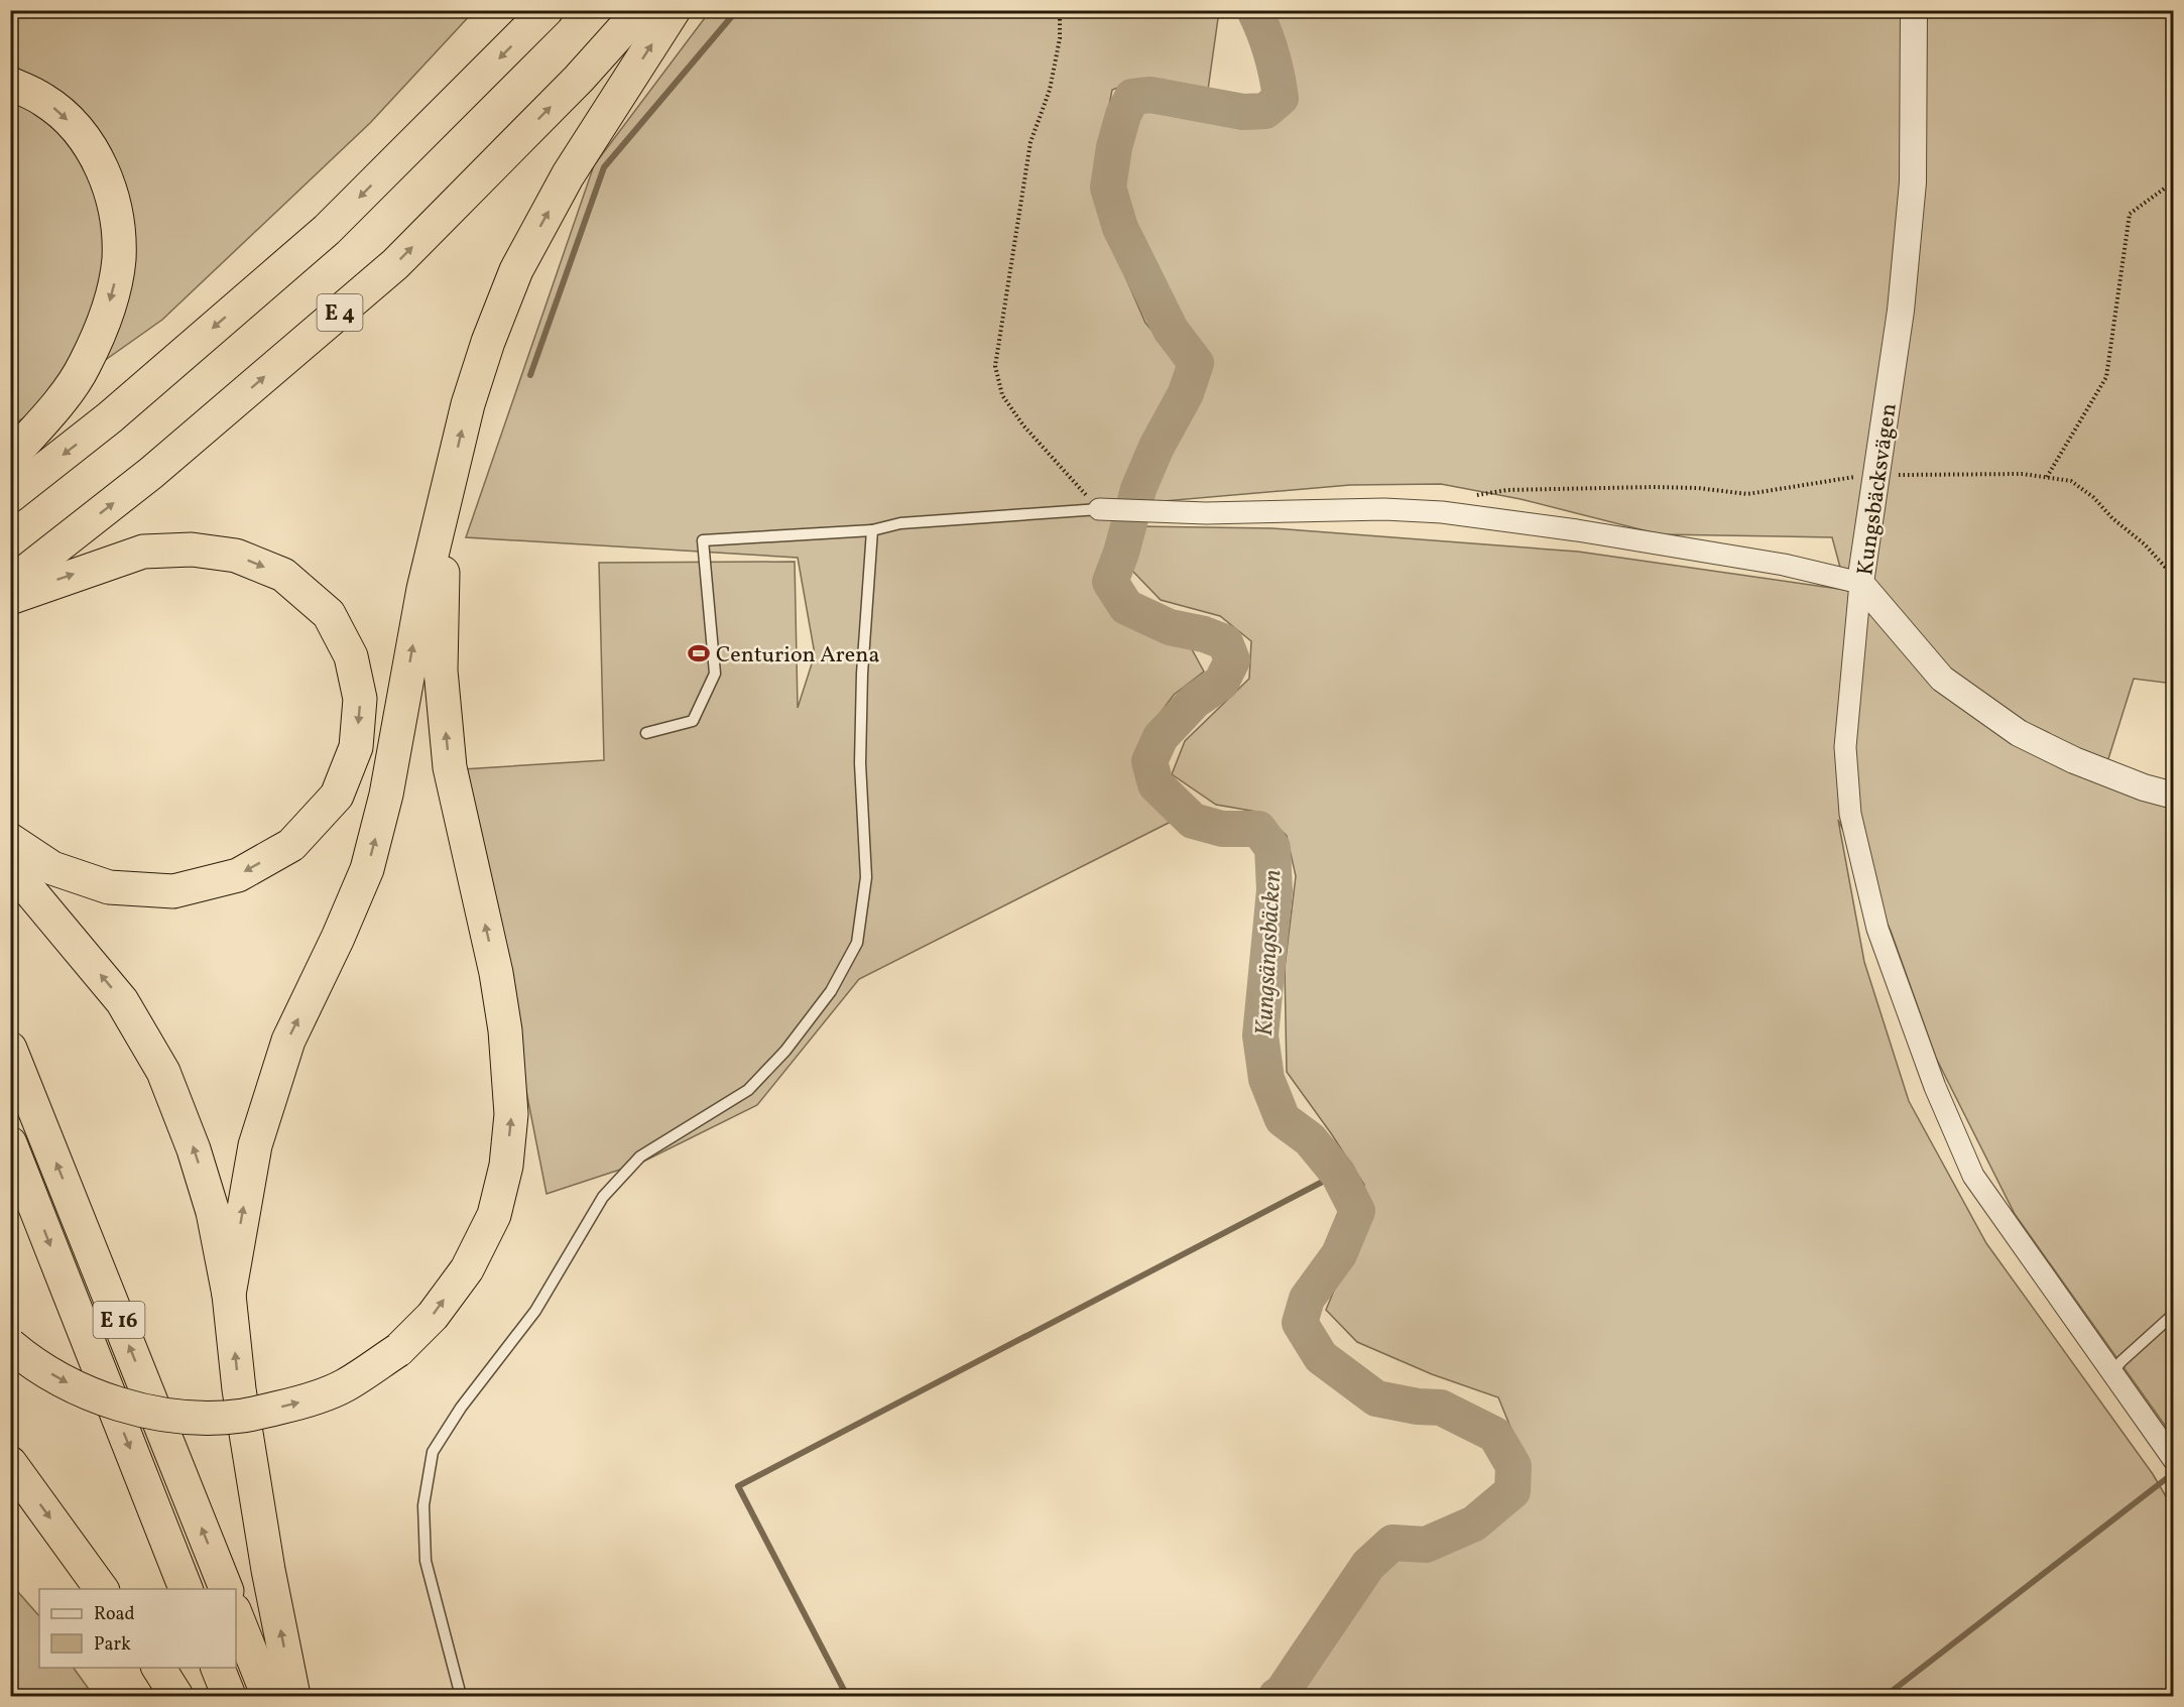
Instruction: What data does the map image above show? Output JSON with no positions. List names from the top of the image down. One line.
{"streets":{"highway":["E 4","E 16"],"street":["Kungsbäcksvägen"]},"water":["Kungsängsbäcken"],"places":{"sports":["Centurion Arena"]},"legend":["Road","Park"]}
